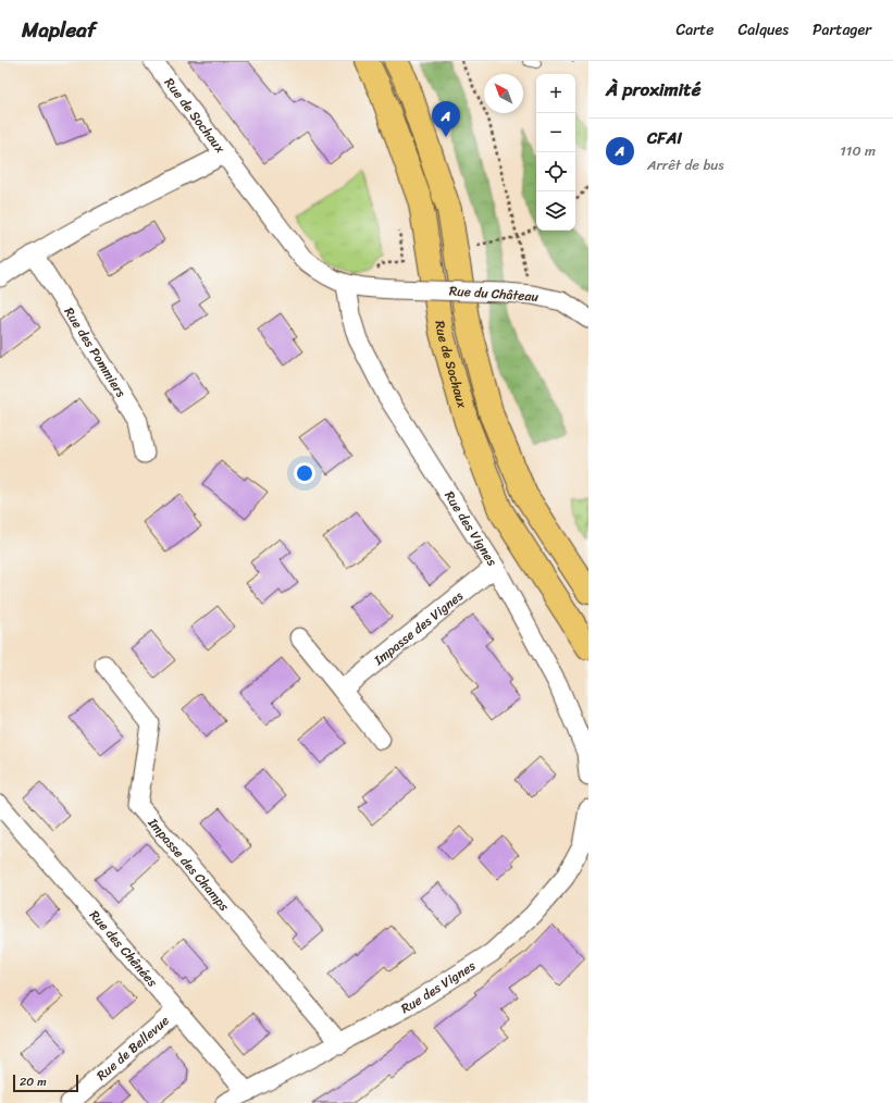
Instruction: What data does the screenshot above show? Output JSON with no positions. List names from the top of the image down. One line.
{"streets":{"main road":["Rue de Sochaux"],"street":["Rue du Château","Rue des Pommiers","Rue des Vignes","Impasse des Vignes","Impasse des Champs","Rue des Chênées","Rue de Bellevue"]},"crossings":[["Rue de Sochaux","Rue du Château"],["Rue de Sochaux","Rue des Vignes"],["Rue des Vignes","Impasse des Vignes"],["Rue des Vignes","Impasse des Champs"],["Rue des Vignes","Rue des Chênées"],["Rue des Chênées","Rue de Bellevue"]],"scale_bar":"20 m","north":"top left","page":{"header":"Mapleaf","nav":["Carte","Calques","Partager"],"heading":"À proximité","map_buttons":["+","−"],"pins":"A","list":[{"mark":"A","name":"CFAI","note":"Arrêt de bus","value":"110 m"}],"scale":"20 m"}}
